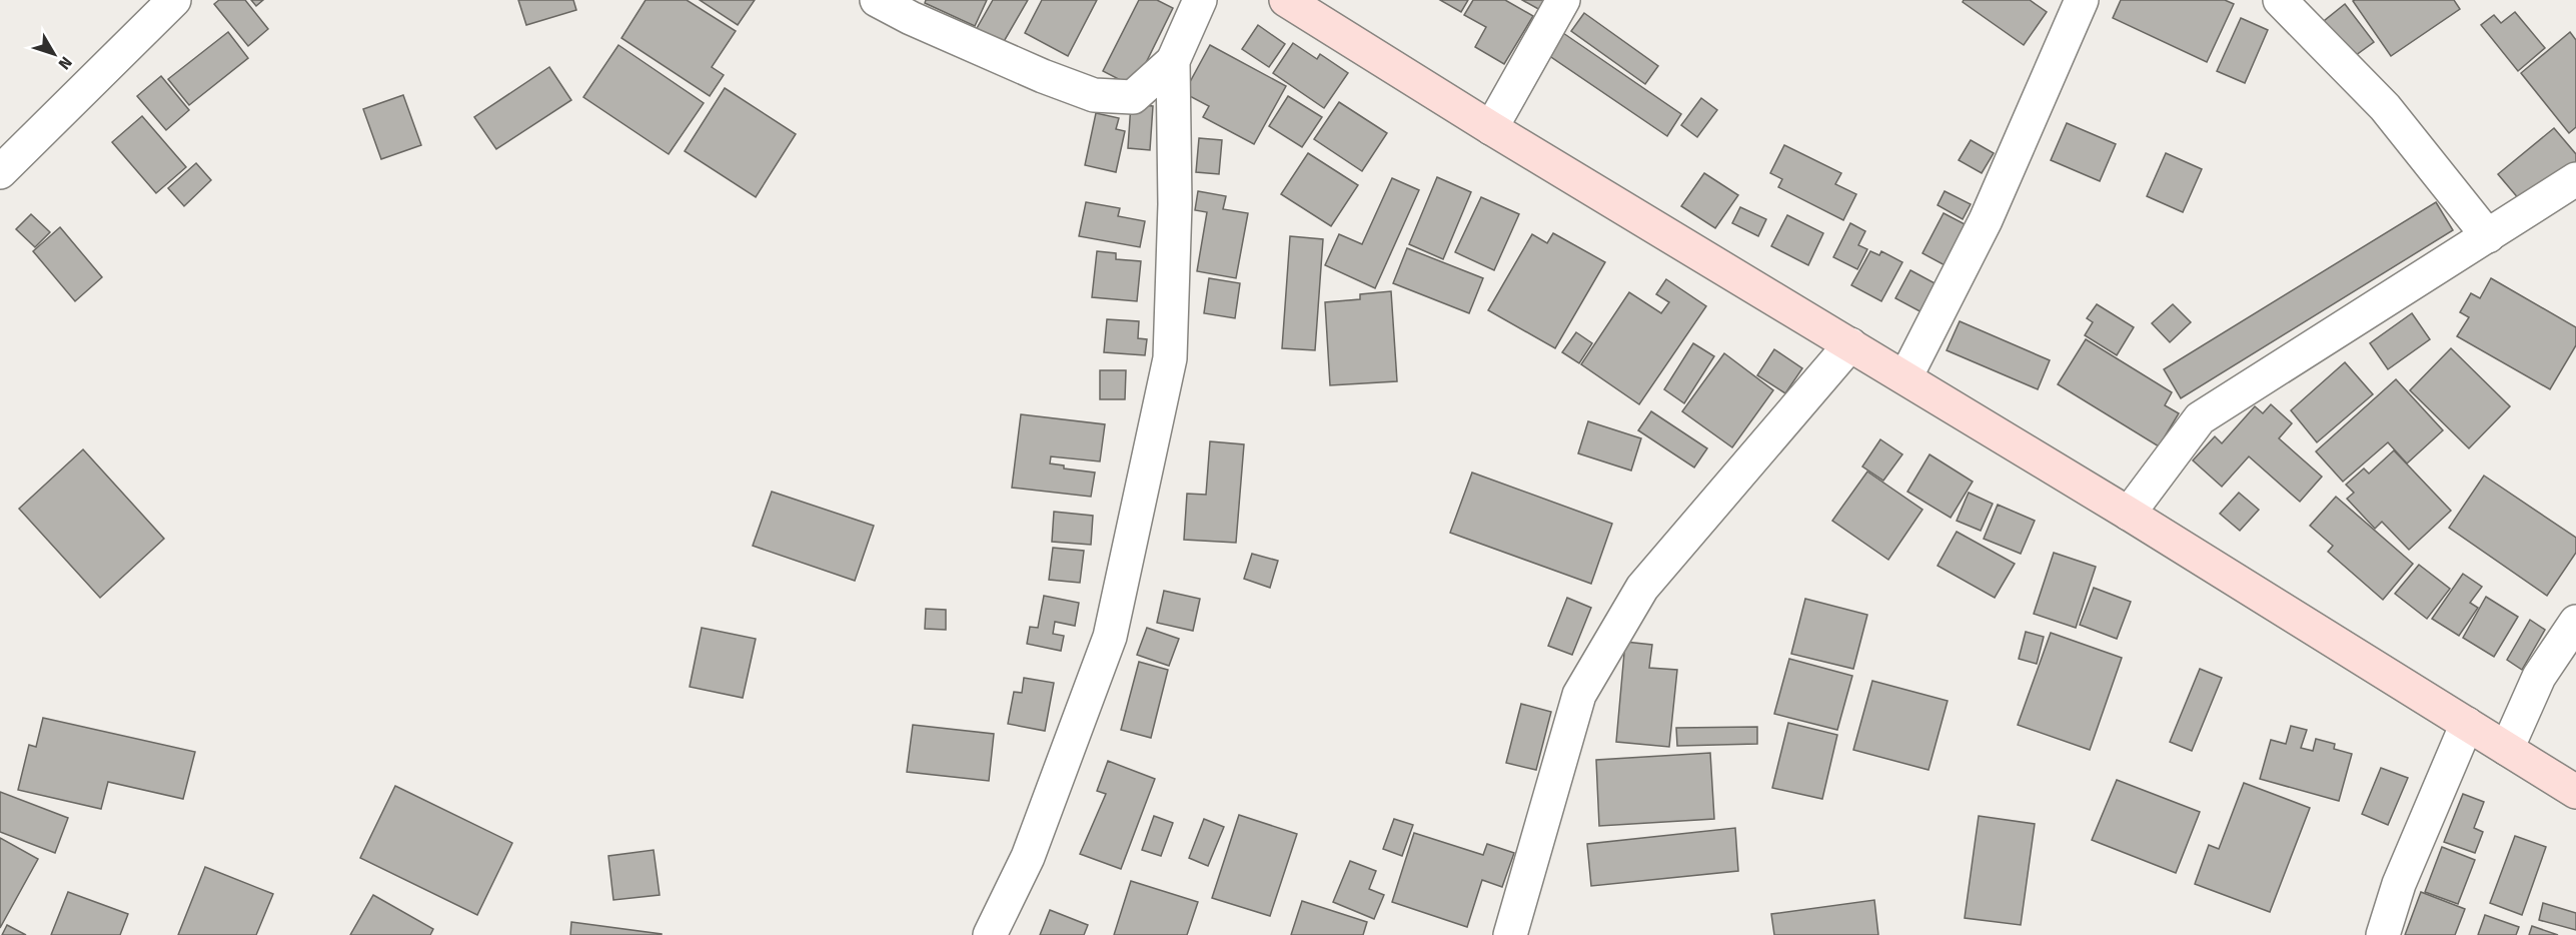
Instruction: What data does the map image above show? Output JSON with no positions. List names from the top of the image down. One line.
{"north":"bottom right"}
